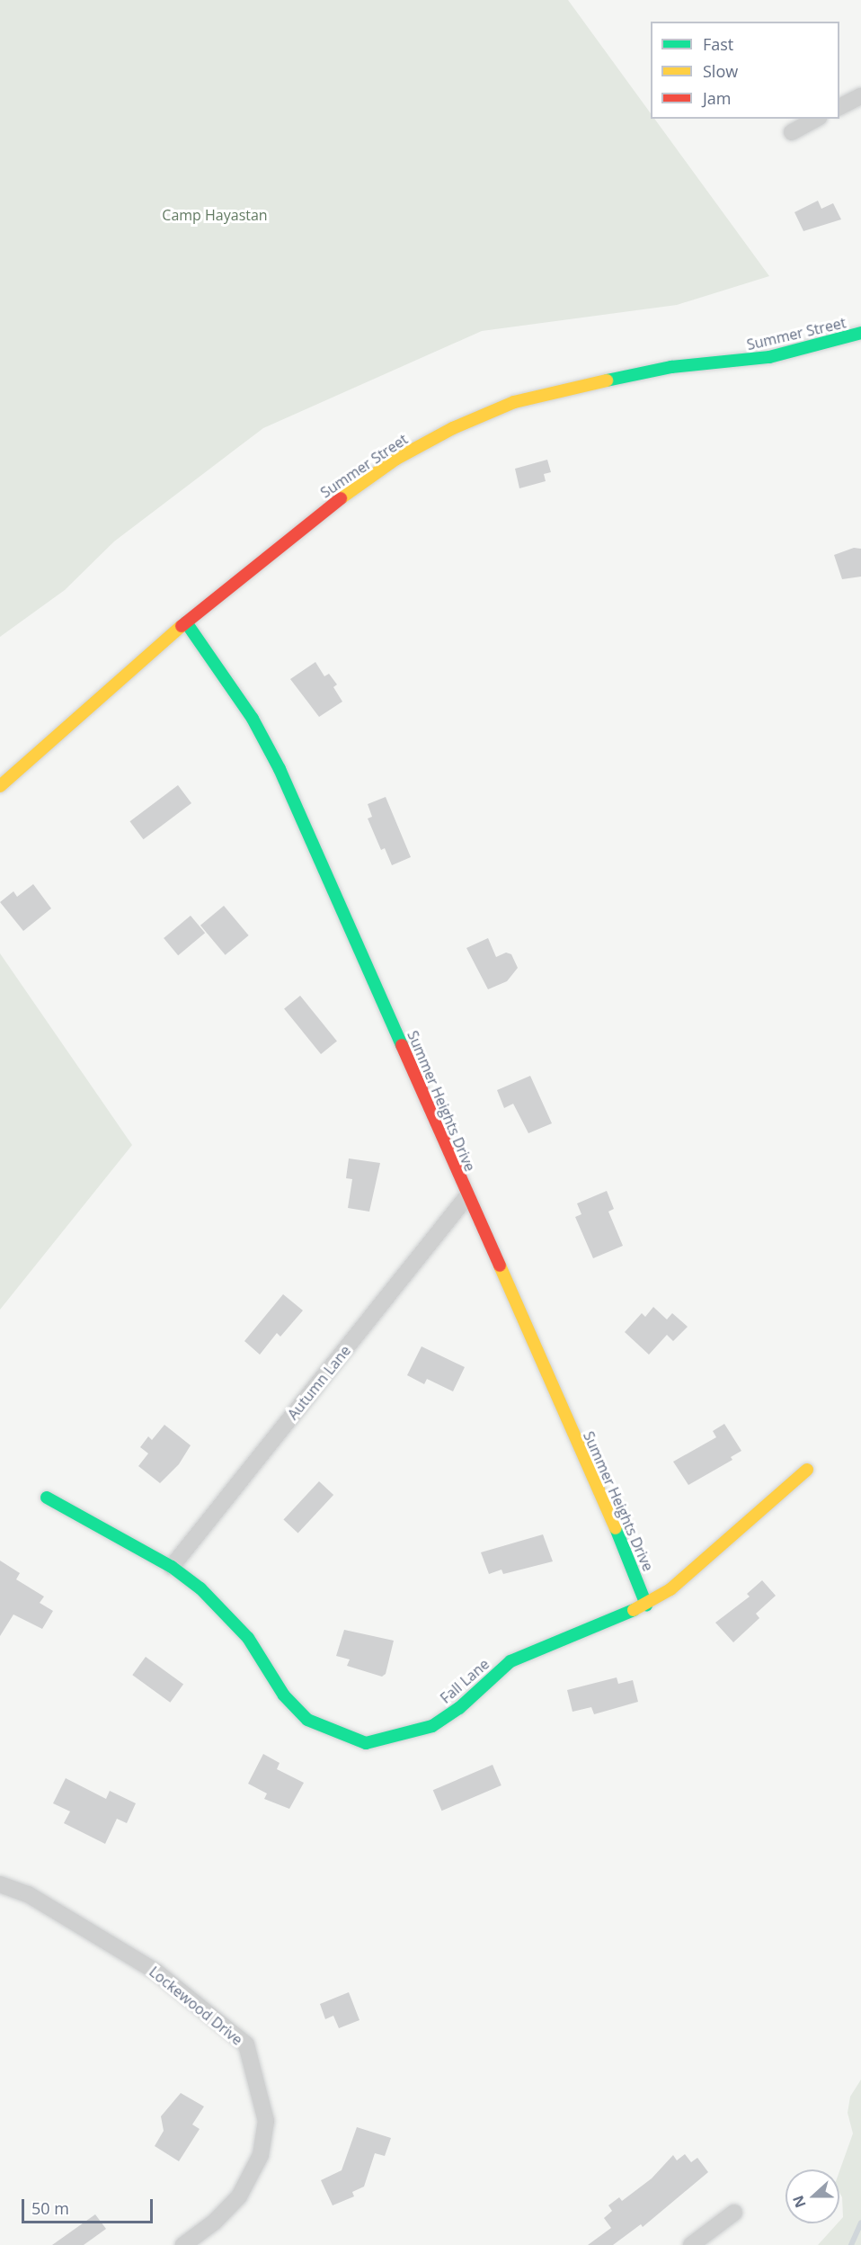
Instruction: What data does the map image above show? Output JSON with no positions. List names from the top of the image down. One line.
{"streets":{"street":["Summer Street","Summer Heights Drive","Autumn Lane","Fall Lane","Lockewood Drive"]},"crossings":[["Summer Street","Summer Heights Drive"],["Summer Heights Drive","Autumn Lane"],["Summer Heights Drive","Fall Lane"],["Autumn Lane","Fall Lane"]],"parks":["Camp Hayastan"],"legend":["Fast","Slow","Jam"],"scale_bar":"50 m","north":"left"}
